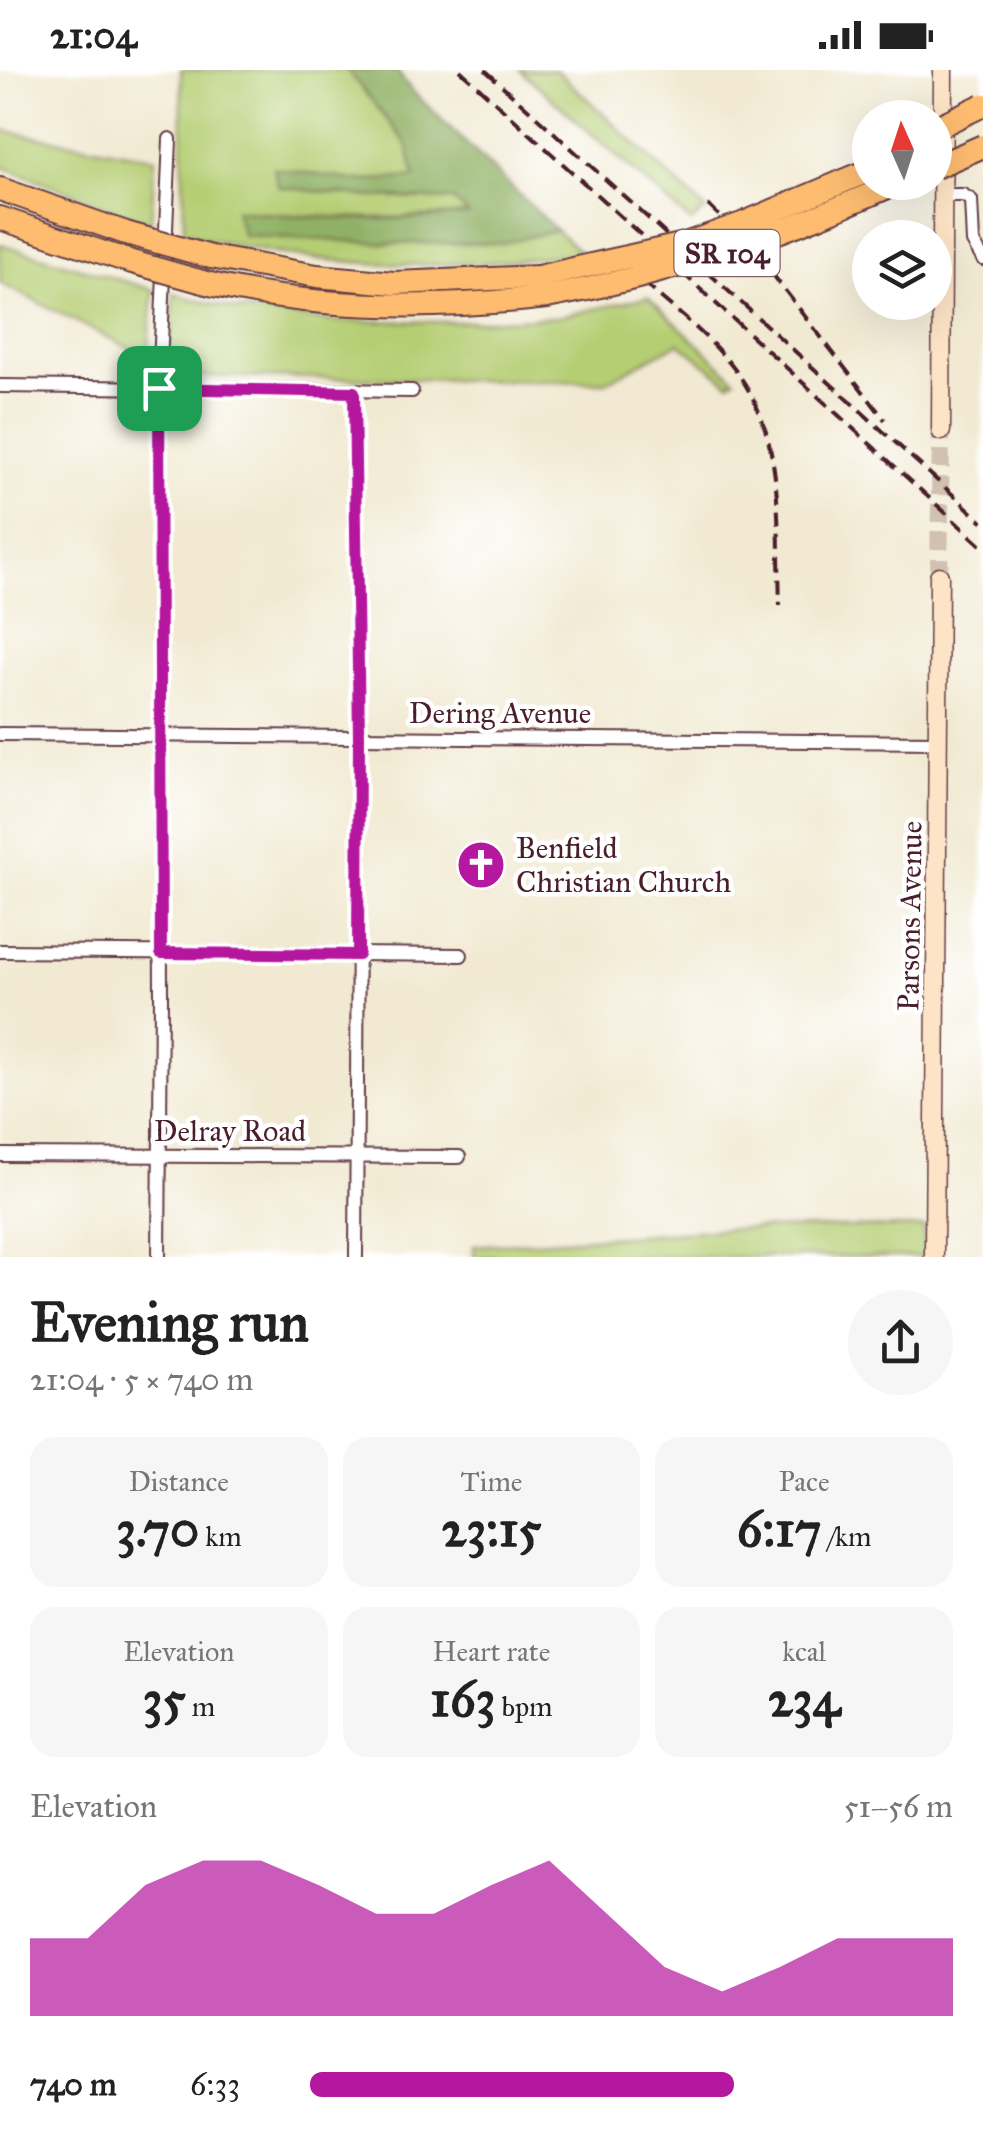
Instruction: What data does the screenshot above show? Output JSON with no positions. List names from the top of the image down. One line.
{"streets":{"highway":["SR 104"],"street":["Dering Avenue","Parsons Avenue","Delray Road"]},"crossings":[["Dering Avenue","Parsons Avenue"]],"places":{"church":["Benfield Christian Church"]},"north":"top","page":{"status":"21:04","heading":["Evening run","21:04 · 5 × 740 m"],"stats":[["Distance","3.70 km"],["Time","23:15"],["Pace","6:17 /km"],["Elevation","35 m"],["Heart rate","163 bpm"],["kcal","234"]],"chart":["Elevation","51–56 m"],"list":[{"name":"740 m","note":"6:33"}]}}
